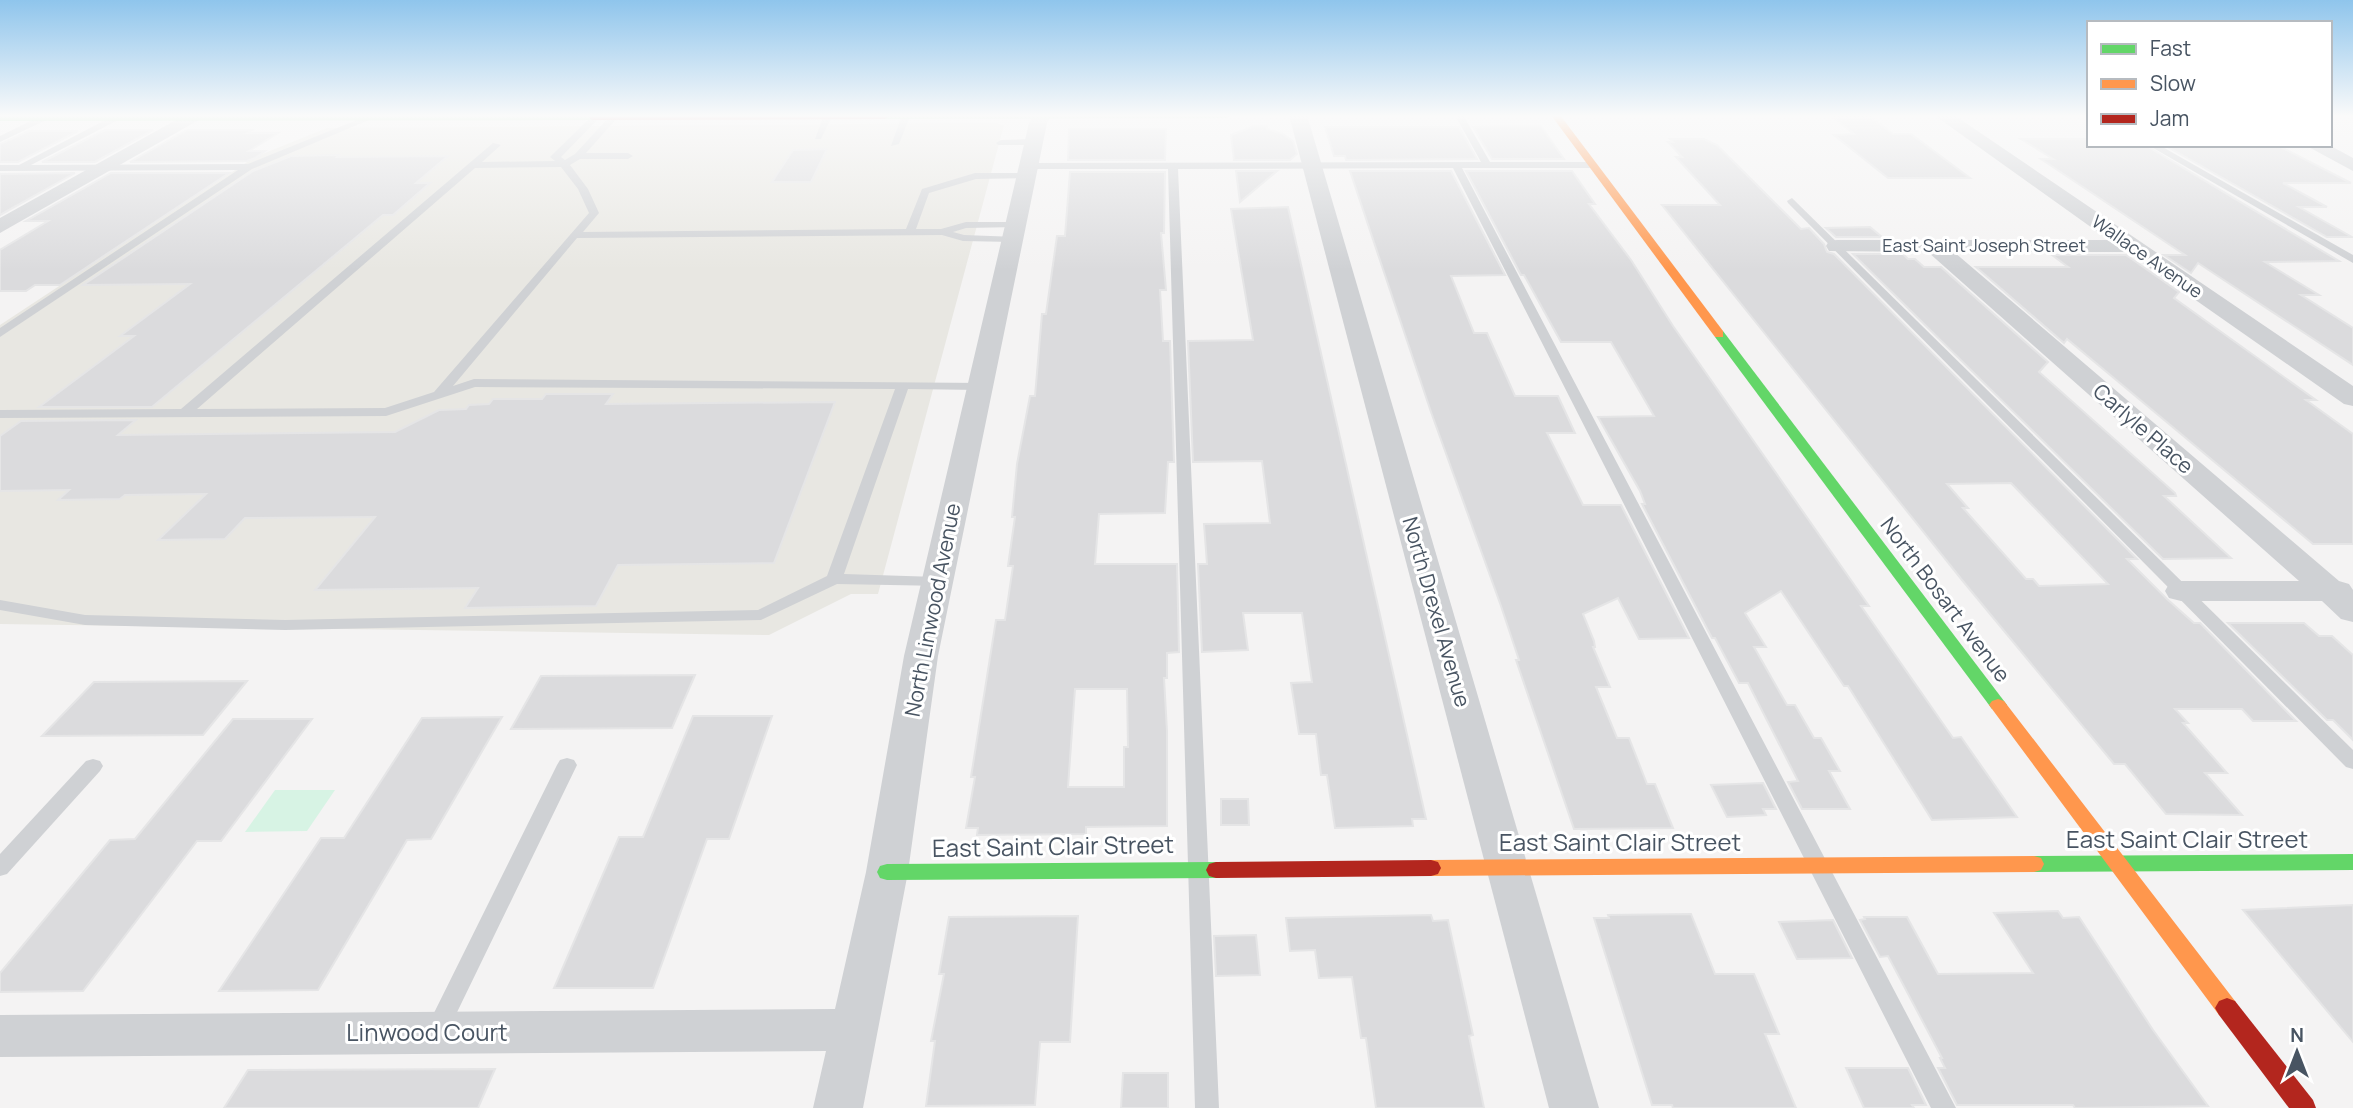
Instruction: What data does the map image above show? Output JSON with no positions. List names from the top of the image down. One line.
{"streets":{"street":["East Saint Joseph Street","Wallace Avenue","Carlyle Place","North Bosart Avenue","North Linwood Avenue","North Drexel Avenue","East Saint Clair Street","Linwood Court"]},"crossings":[["East Saint Joseph Street","Wallace Avenue"],["East Saint Joseph Street","Carlyle Place"],["North Bosart Avenue","East Saint Clair Street"],["North Linwood Avenue","East Saint Clair Street"],["North Linwood Avenue","Linwood Court"],["North Drexel Avenue","East Saint Clair Street"]],"legend":["Fast","Slow","Jam"],"north":"top"}
